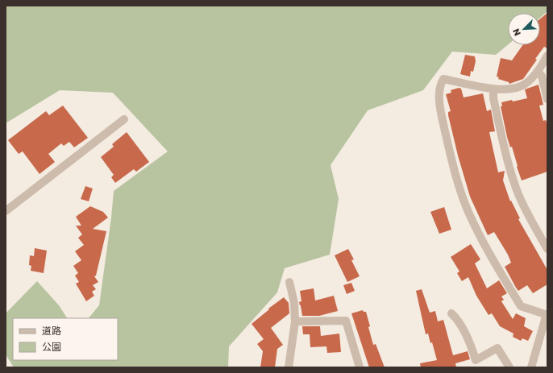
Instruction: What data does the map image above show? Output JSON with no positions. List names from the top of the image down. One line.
{"legend":["道路","公園"],"north":"bottom left"}
